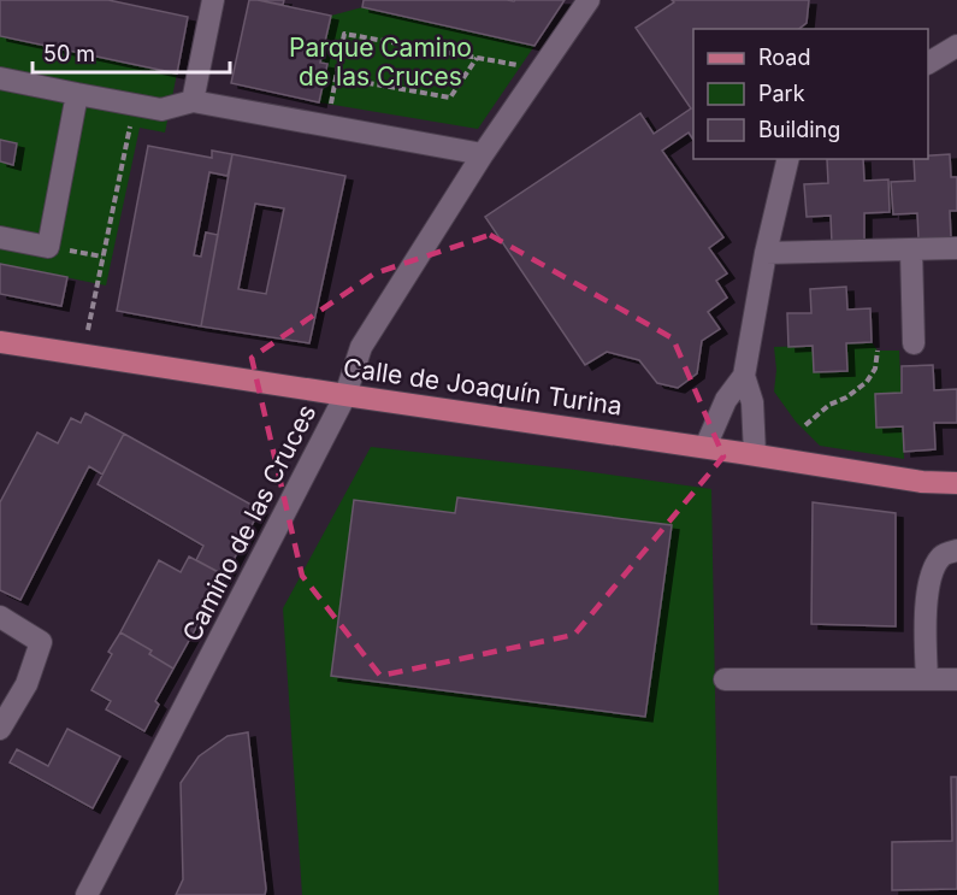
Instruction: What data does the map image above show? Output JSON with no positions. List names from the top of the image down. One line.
{"streets":{"main road":["Calle de Joaquín Turina"],"street":["Camino de las Cruces"]},"crossings":[["Calle de Joaquín Turina","Camino de las Cruces"]],"parks":["Parque Camino de las Cruces"],"legend":["Road","Park","Building"],"scale_bar":"50 m"}
